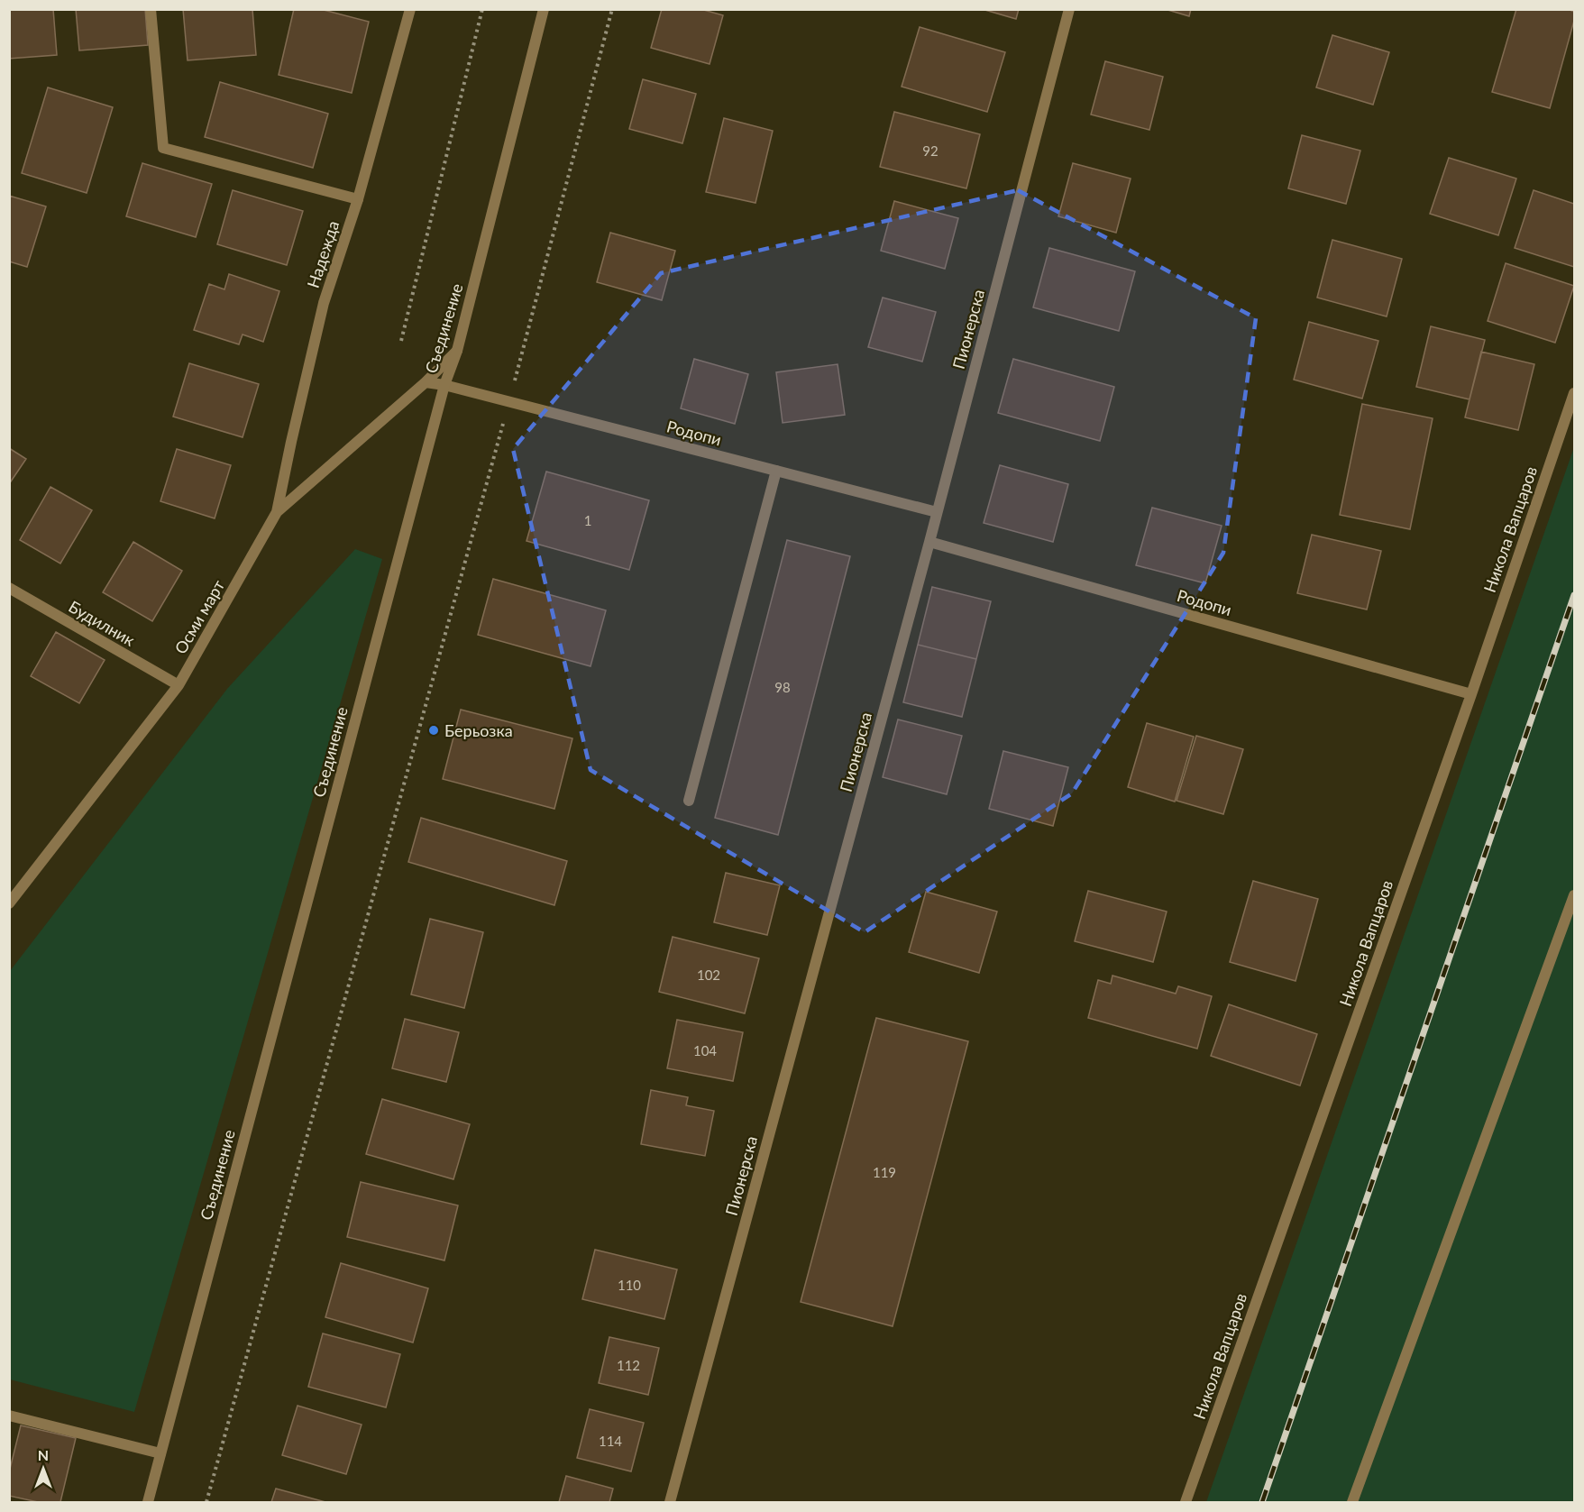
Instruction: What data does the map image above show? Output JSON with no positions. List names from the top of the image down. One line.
{"streets":{"street":["Надежда","Съединение","Пионерска","Родопи","Никола Вапцаров","Осми март","Будилник"]},"crossings":[["Надежда","Осми март"],["Съединение","Родопи"],["Съединение","Осми март"],["Пионерска","Родопи"],["Родопи","Никола Вапцаров"],["Осми март","Будилник"]],"places":["Берьозка"],"house_numbers":["92","1","98","102","104","119","110","112","114"],"north":"top"}
